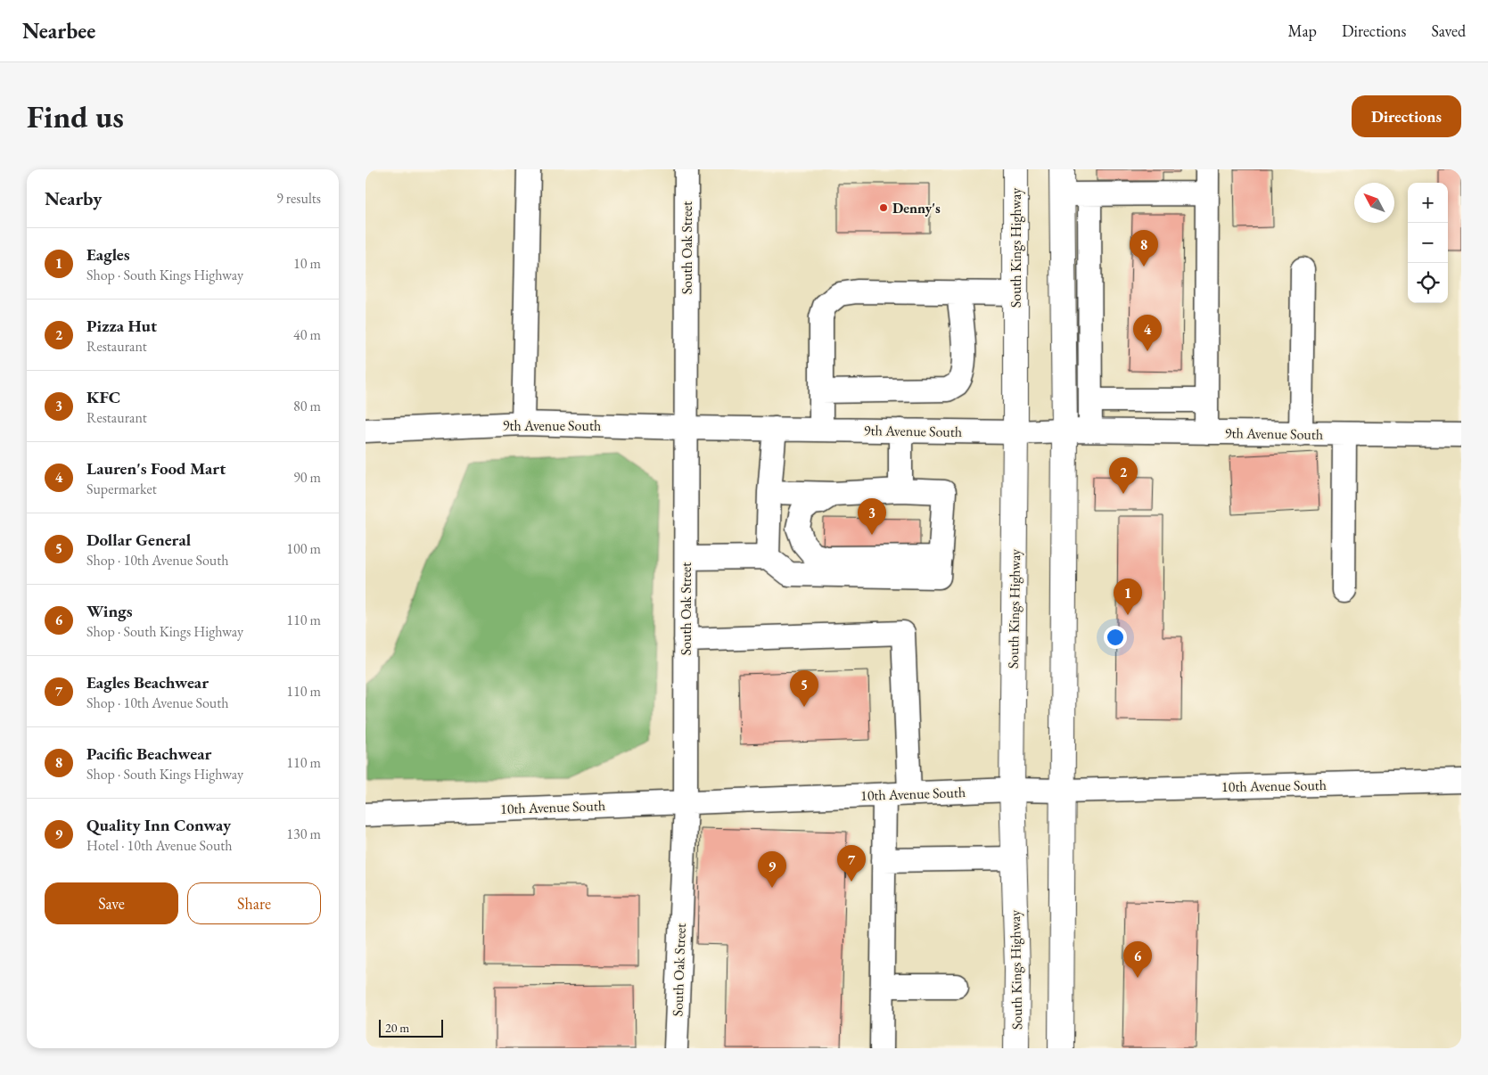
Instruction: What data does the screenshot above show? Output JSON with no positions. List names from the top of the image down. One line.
{"streets":{"main road":["South Kings Highway"],"street":["South Oak Street","9th Avenue South","10th Avenue South"]},"crossings":[["South Oak Street","9th Avenue South"],["South Oak Street","10th Avenue South"],["South Kings Highway","9th Avenue South"],["South Kings Highway","10th Avenue South"]],"places":["Denny's"],"scale_bar":"20 m","north":"top left","page":{"header":"Nearbee","nav":["Map","Directions","Saved"],"buttons":["Directions",["Save","Share"]],"title":"Find us","heading":["Nearby","9 results"],"map_buttons":["+","−"],"list":[{"mark":"1","name":"Eagles","note":"Shop · South Kings Highway","value":"10 m"},{"mark":"2","name":"Pizza Hut","note":"Restaurant","value":"40 m"},{"mark":"3","name":"KFC","note":"Restaurant","value":"80 m"},{"mark":"4","name":"Lauren's Food Mart","note":"Supermarket","value":"90 m"},{"mark":"5","name":"Dollar General","note":"Shop · 10th Avenue South","value":"100 m"},{"mark":"6","name":"Wings","note":"Shop · South Kings Highway","value":"110 m"},{"mark":"7","name":"Eagles Beachwear","note":"Shop · 10th Avenue South","value":"110 m"},{"mark":"8","name":"Pacific Beachwear","note":"Shop · South Kings Highway","value":"110 m"},{"mark":"9","name":"Quality Inn Conway","note":"Hotel · 10th Avenue South","value":"130 m"}],"pins":["8","4","2","3","1","5","7","9","6"],"scale":"20 m"}}
